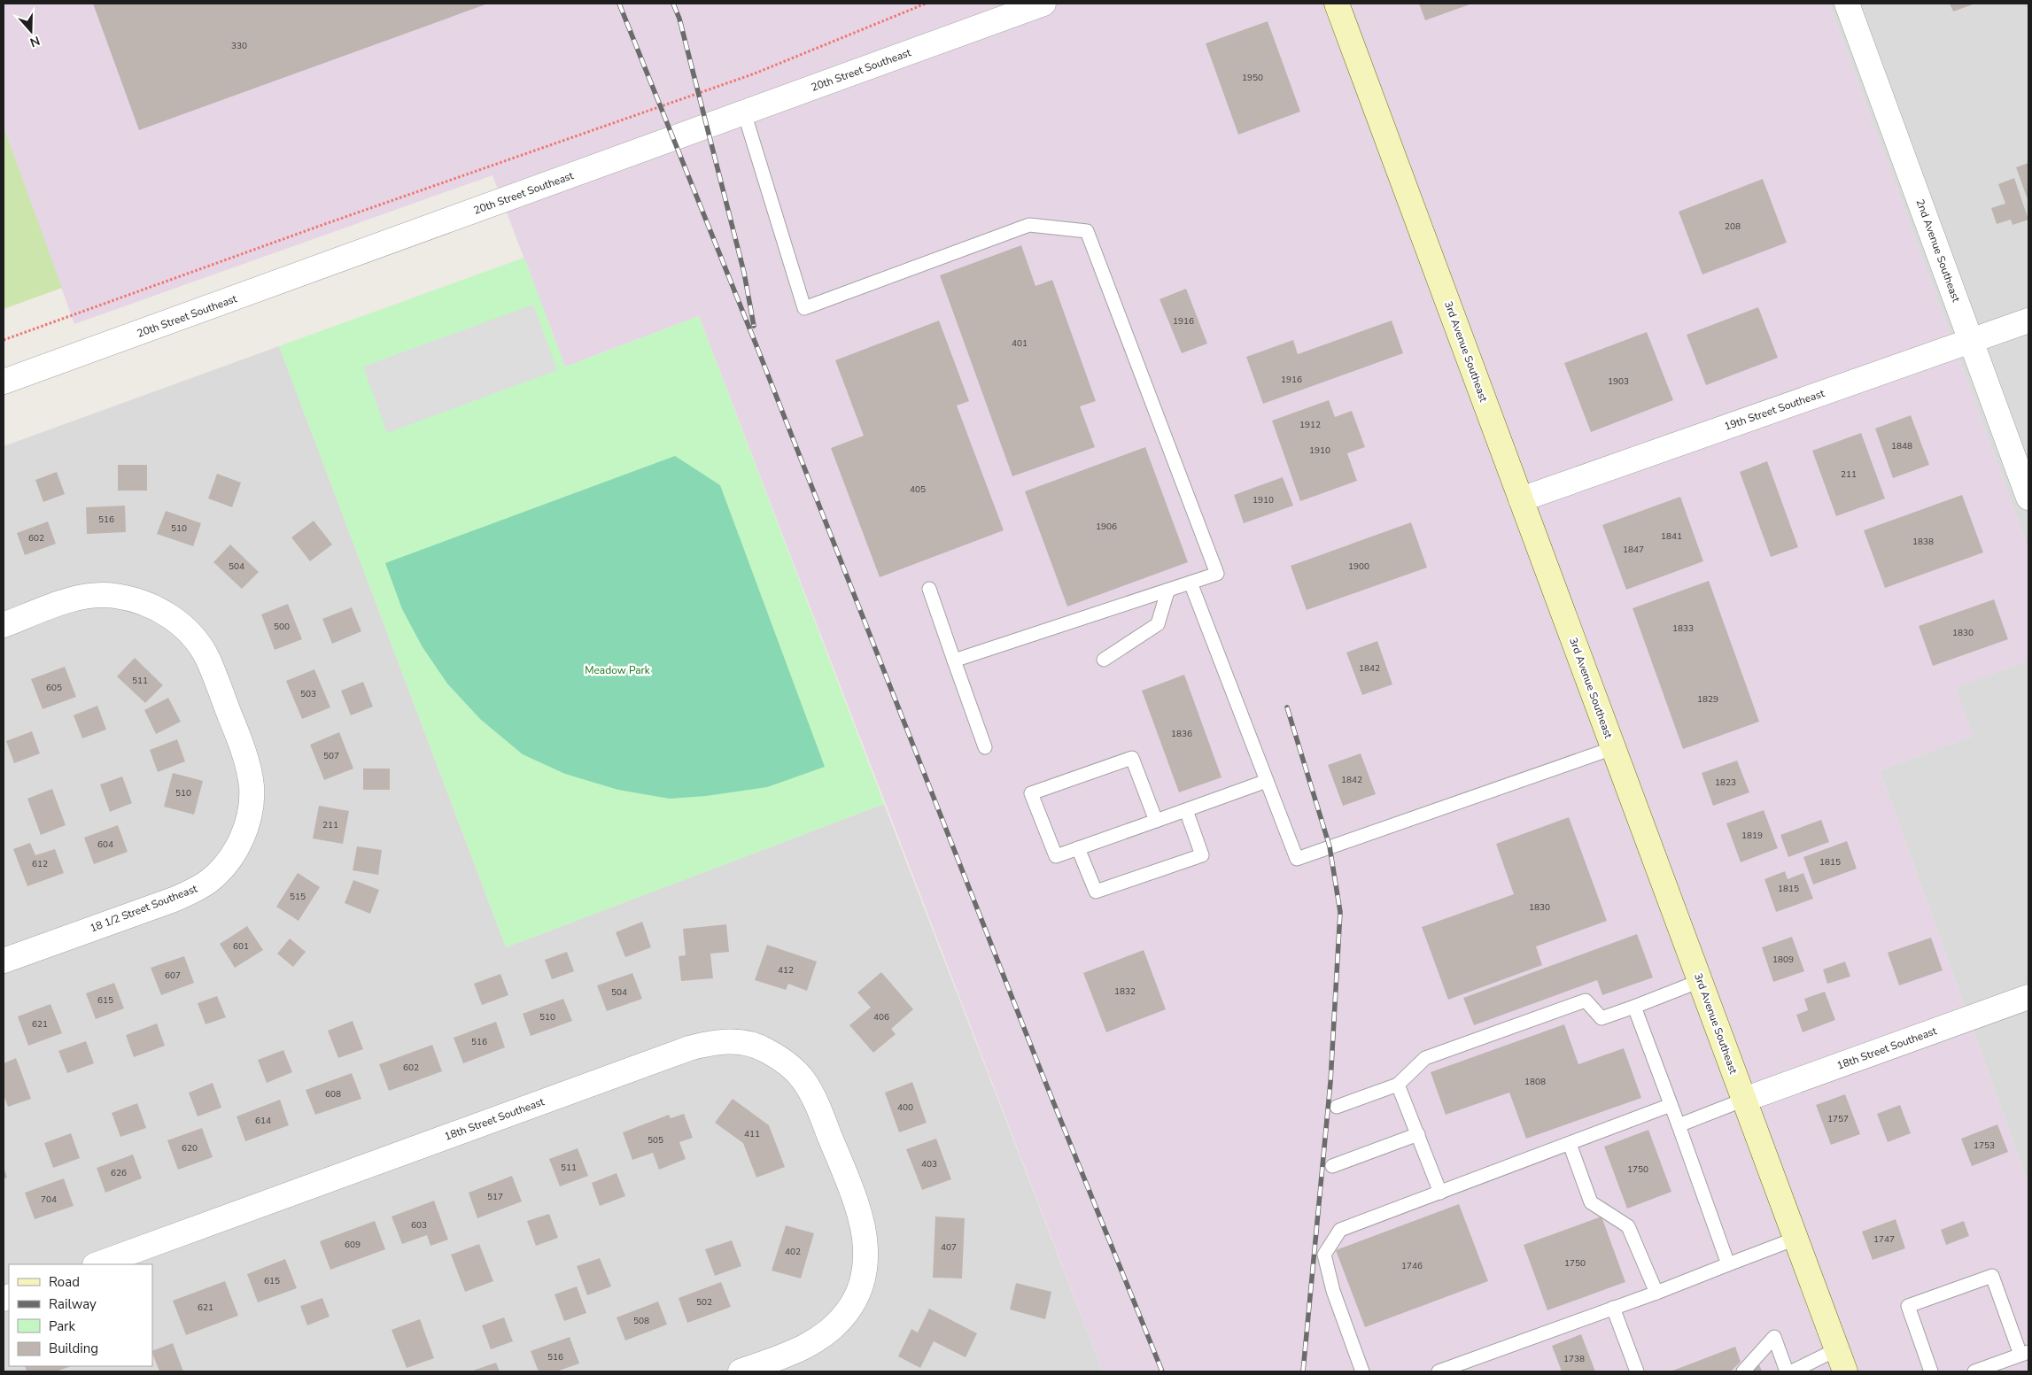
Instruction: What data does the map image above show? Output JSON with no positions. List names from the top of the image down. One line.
{"streets":{"main road":["3rd Avenue Southeast"],"street":["20th Street Southeast","2nd Avenue Southeast","19th Street Southeast","18 1/2 Street Southeast","18th Street Southeast"]},"crossings":[["2nd Avenue Southeast","19th Street Southeast"],["3rd Avenue Southeast","19th Street Southeast"],["3rd Avenue Southeast","18th Street Southeast"]],"parks":["Meadow Park"],"house_numbers":["330","1950","208","1916","401","1916","1903","1912","1848","1910","211","405","1910","516","1906","510","1841","602","1838","1847","504","1900","500","1833","1830","1842","511","605","503","1829","1836","507","1842","1823","510","211","1819","604","1815","612","1815","515","1830","601","1809","412","607","1832","504","615","510","406","621","516","602","1808","608","400","1757","614","411","505","1753","620","403","511","1750","626","517","704","603","1747","609","407","402","1750","1746","615","502","621","508","516","1738"],"legend":["Road","Railway","Park","Building"],"north":"bottom"}
